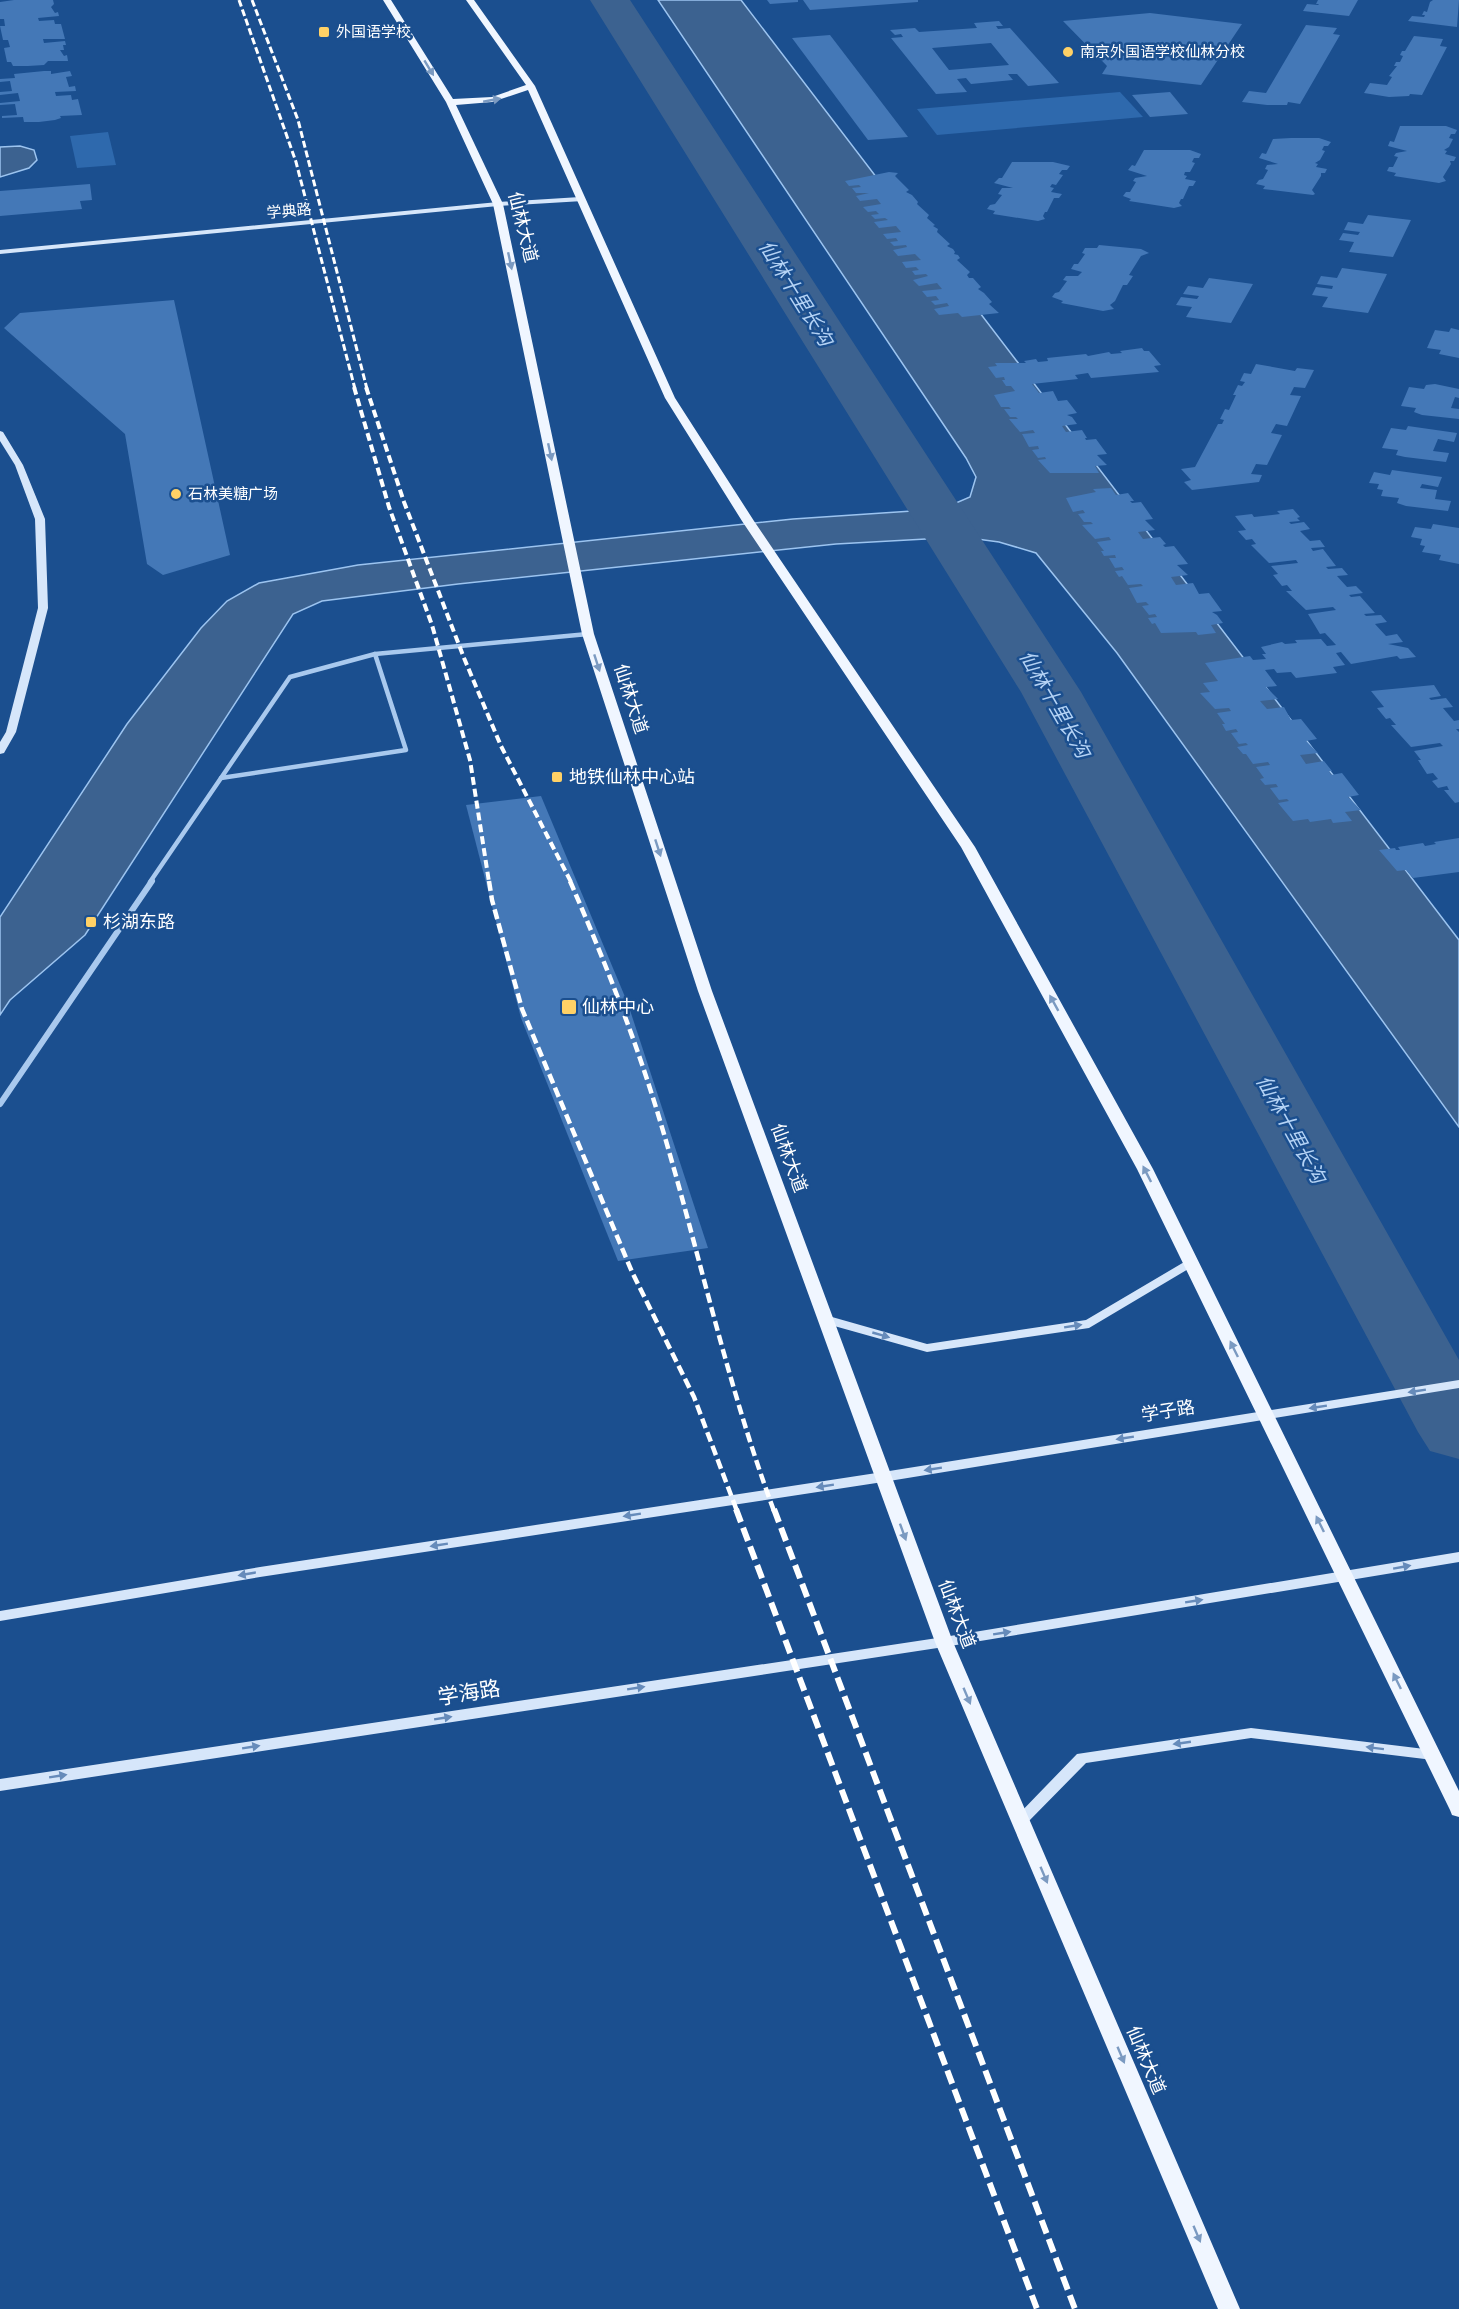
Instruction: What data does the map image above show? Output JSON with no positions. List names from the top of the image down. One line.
{"streets":{"main road":["学典路","仙林大道","学子路","学海路"]},"crossings":[["学典路","仙林大道"],["仙林大道","学子路"],["仙林大道","学海路"]],"one_way":["仙林大道","学子路","学海路"],"water":["仙林十里长沟"],"places":{"transit":["外国语学校","地铁仙林中心站","杉湖东路","仙林中心"],"other":["南京外国语学校仙林分校","石林美糖广场"]}}
